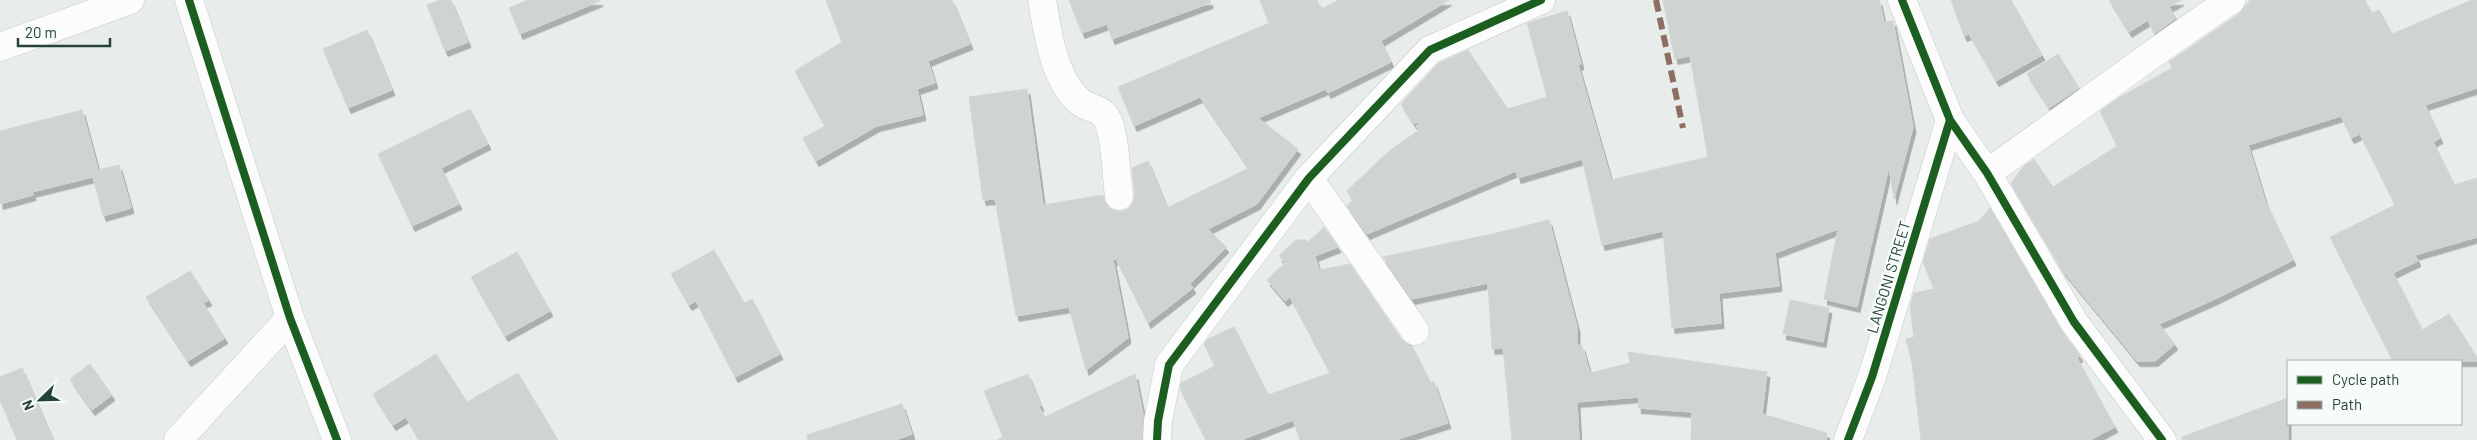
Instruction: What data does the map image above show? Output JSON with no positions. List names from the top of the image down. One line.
{"streets":{"street":["LANGONI STREET"]},"legend":["Cycle path","Path"],"scale_bar":"20 m","north":"bottom left"}
